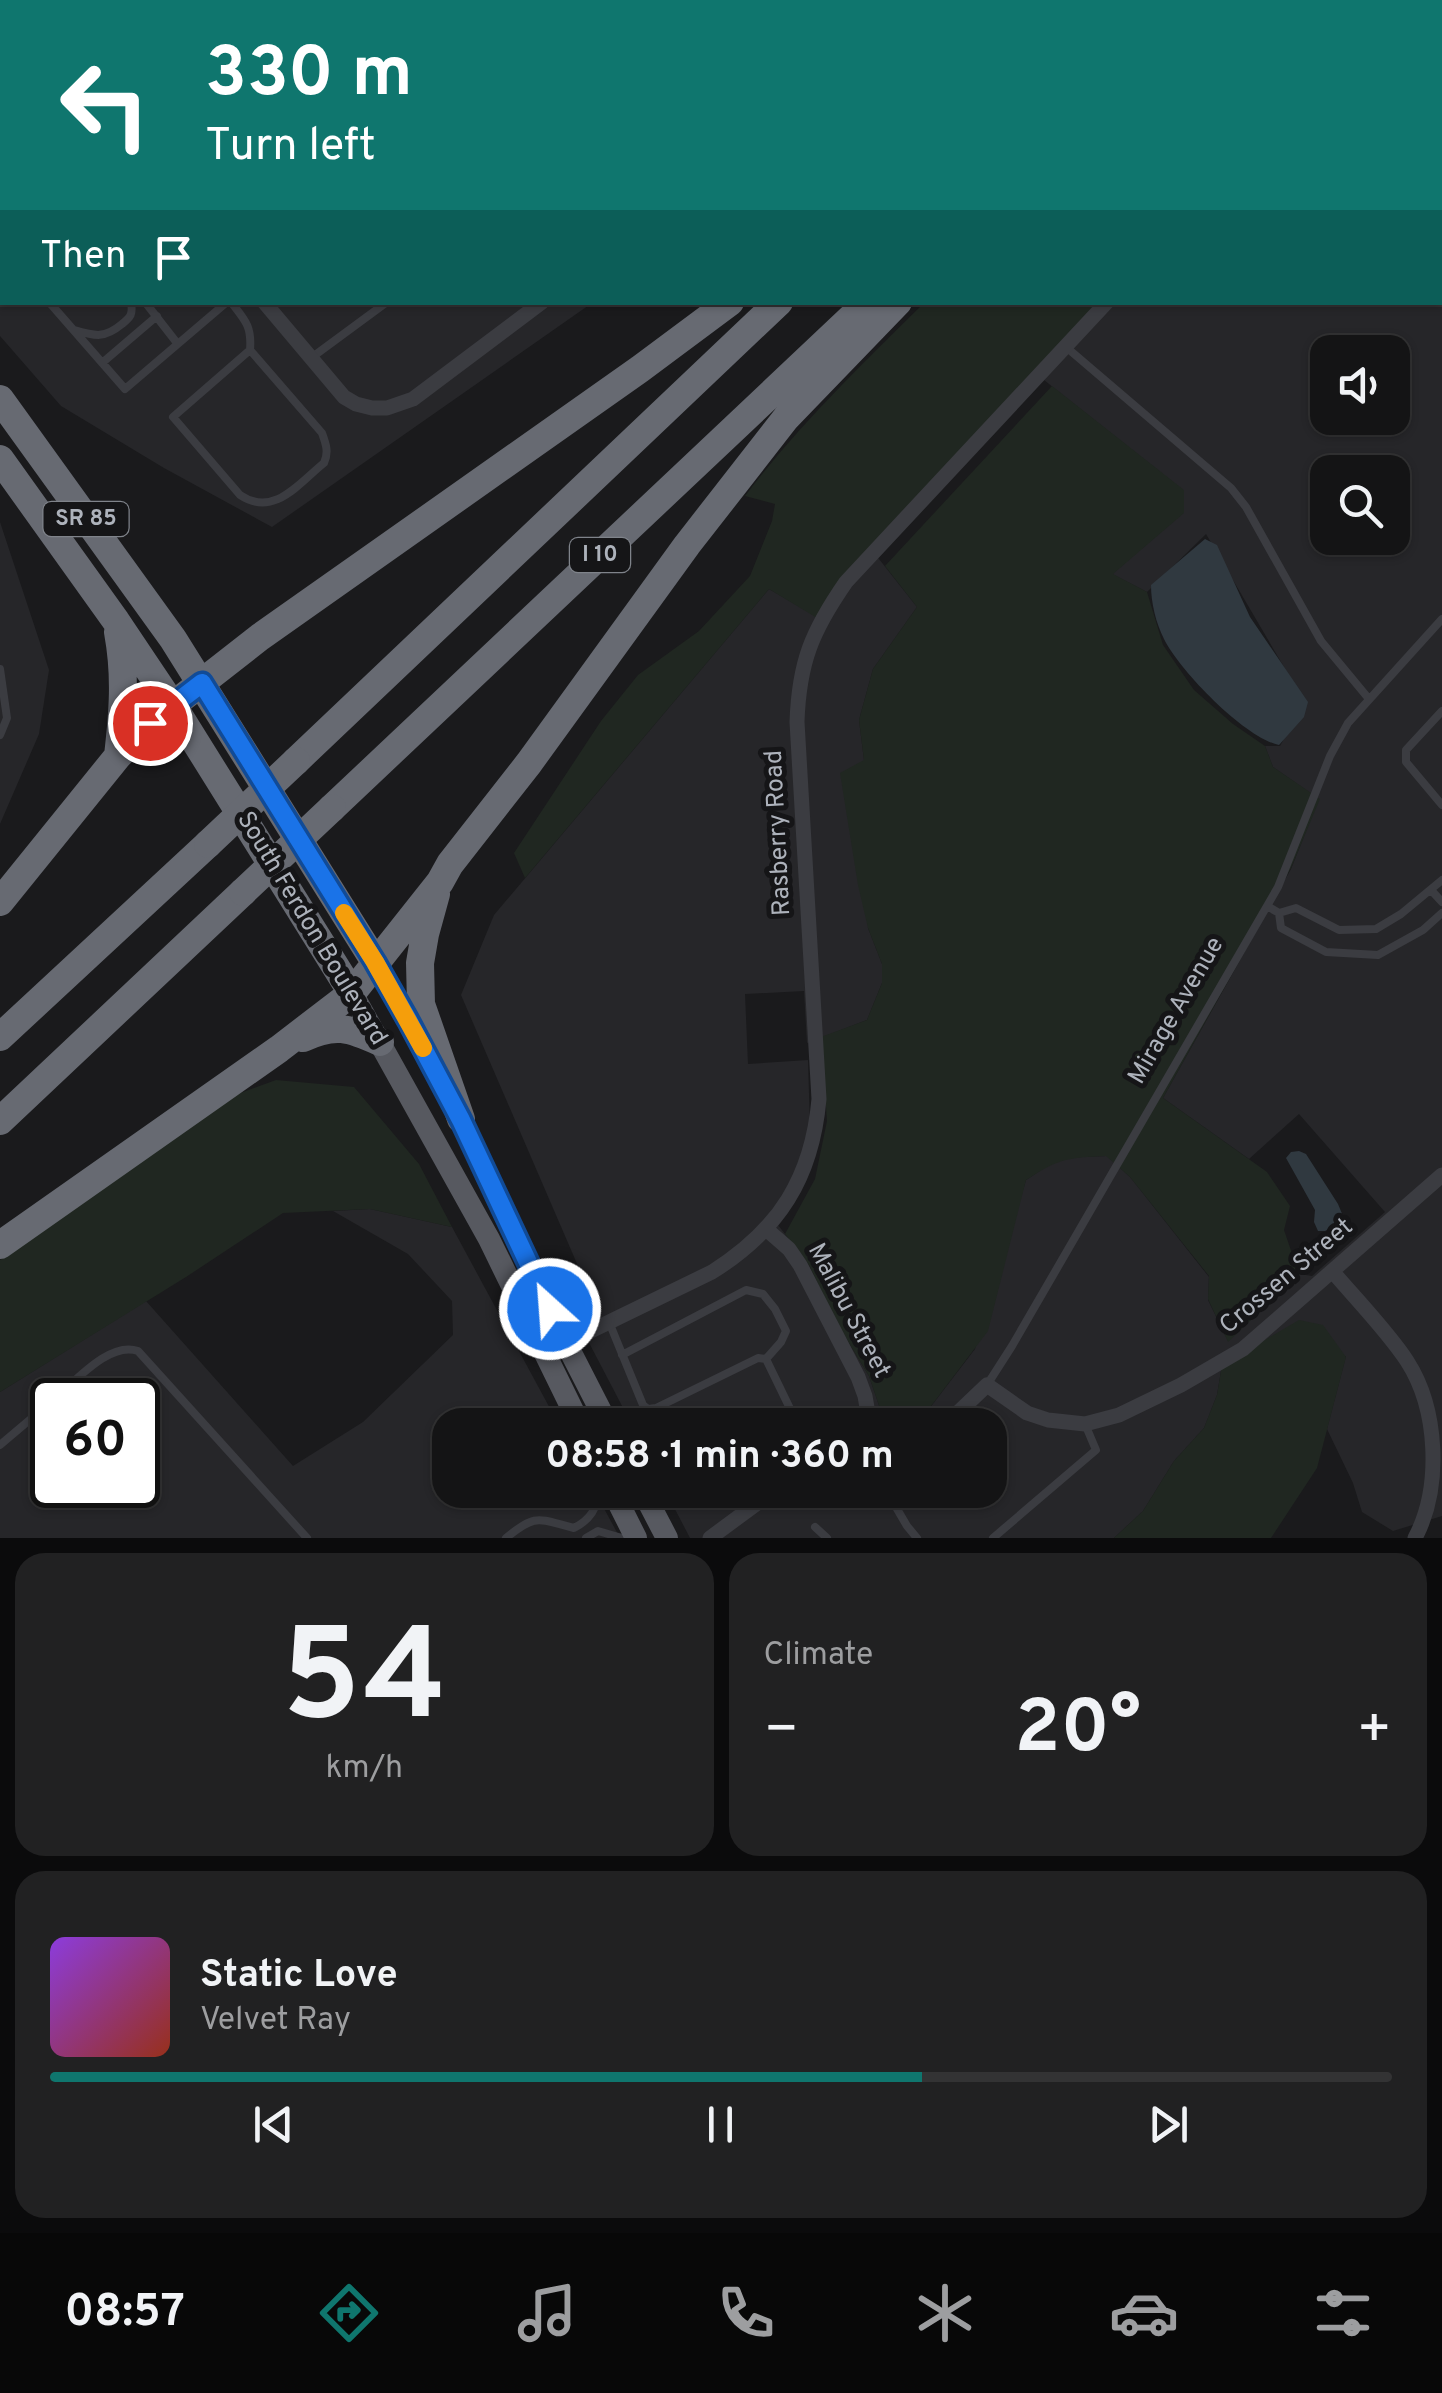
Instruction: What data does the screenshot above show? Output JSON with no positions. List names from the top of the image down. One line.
{"streets":{"highway":["SR 85","I 10","South Ferdon Boulevard"],"street":["Rasberry Road","Mirage Avenue","Crossen Street","Malibu Street"]},"crossings":[["Rasberry Road","South Ferdon Boulevard"],["Rasberry Road","Malibu Street"],["Mirage Avenue","Crossen Street"]],"page":{"turn":["330 m","Turn left"],"then":"Then","limit":"60","trip":"08:58 · 1 min · 360 m","tile":[["54","km/h"],"Climate"],"heat":["−","20°","+"],"song":["Static Love","Velvet Ray"],"tabs":"08:57"}}
